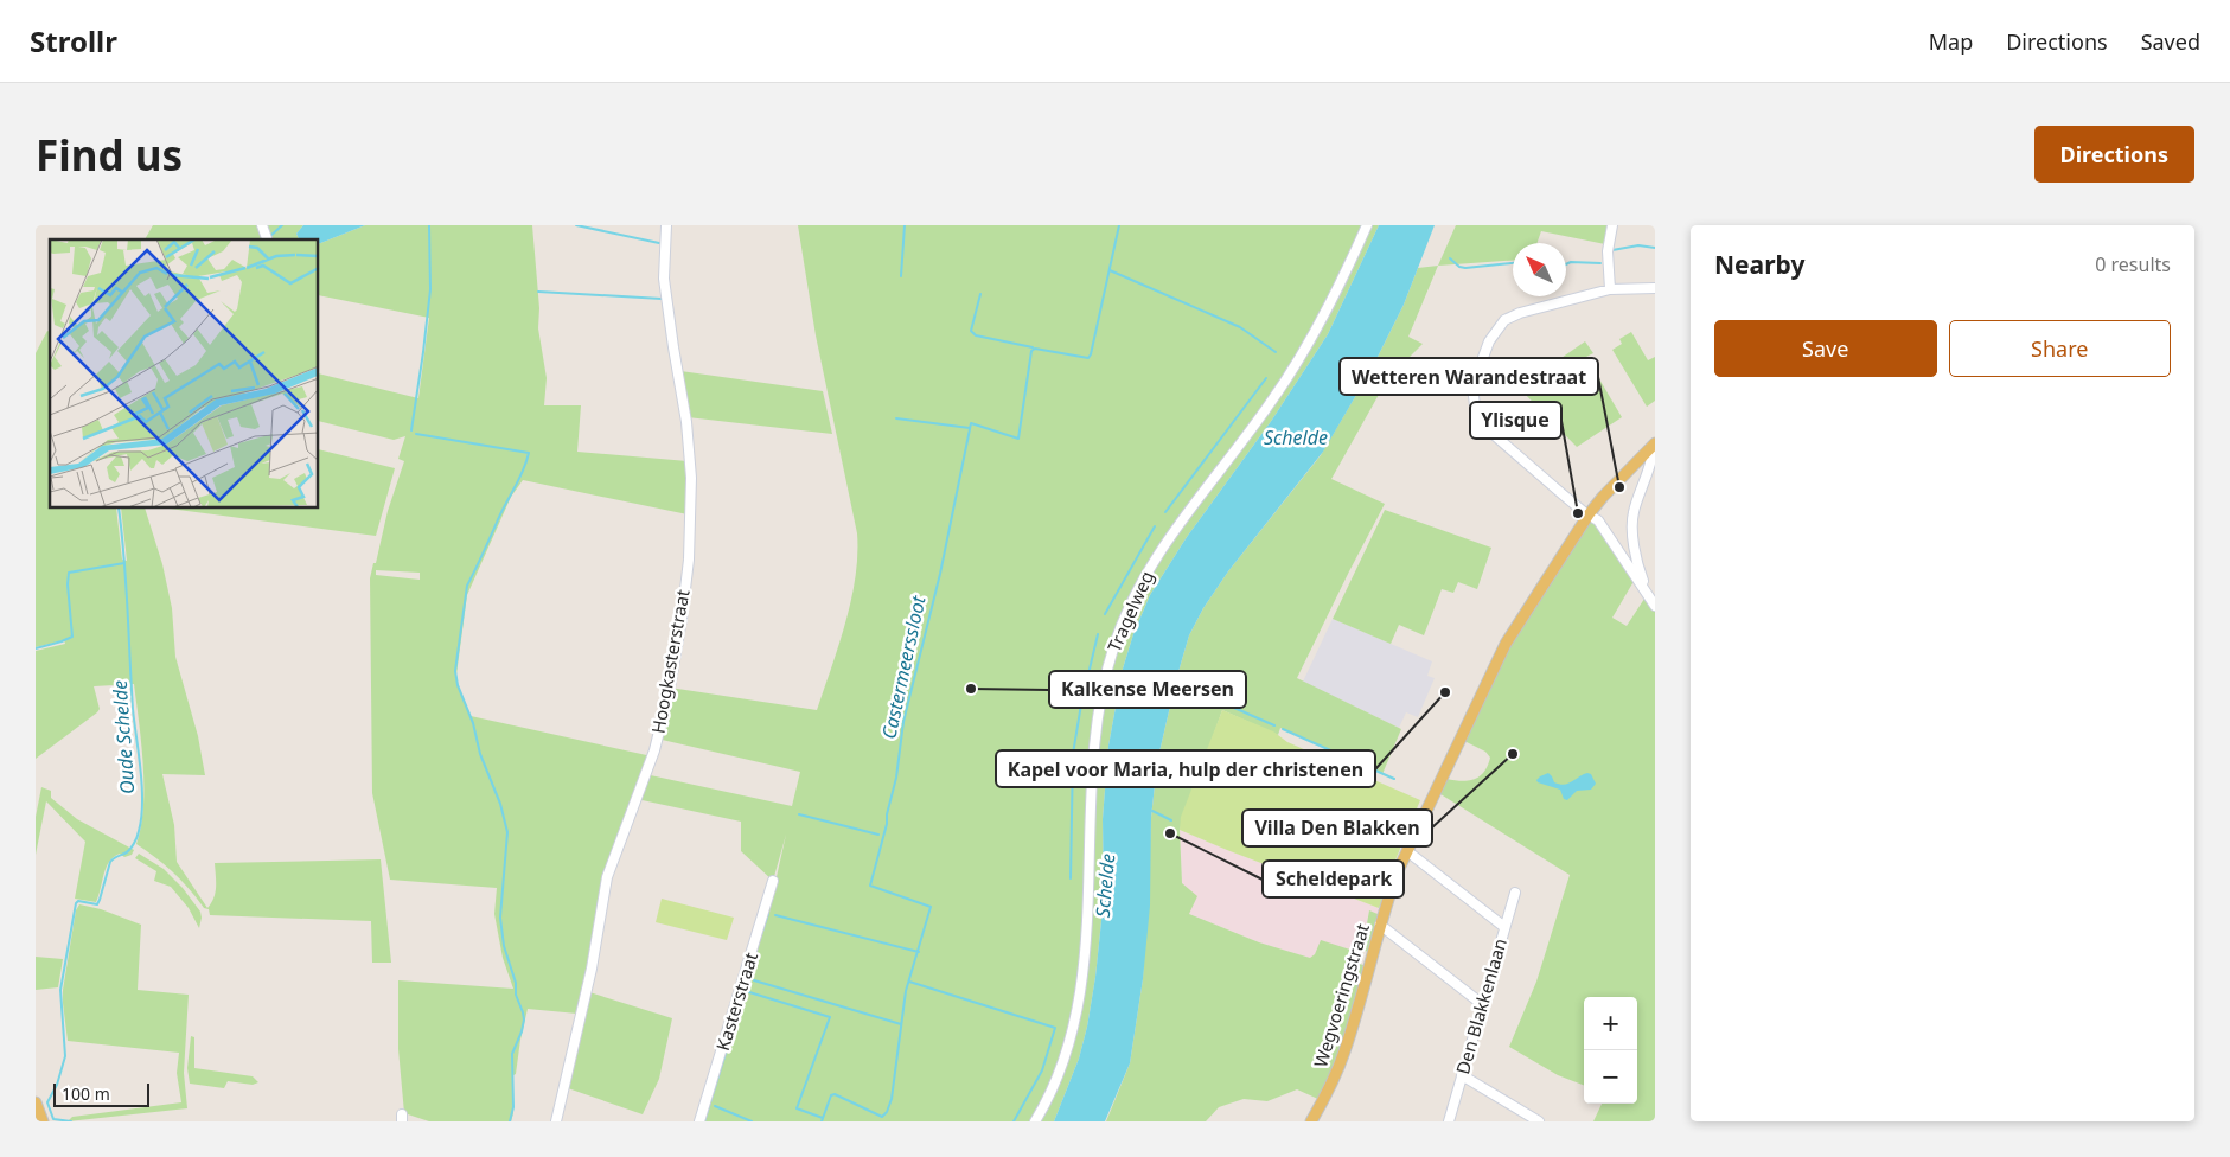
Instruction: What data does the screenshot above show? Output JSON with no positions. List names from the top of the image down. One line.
{"streets":{"main road":["Wegvoeringstraat"],"street":["Tragelweg","Hoogkasterstraat","Kasterstraat","Den Blakkenlaan"]},"water":["Schelde","Castermeerssloot","Oude Schelde"],"places":["Wetteren Warandestraat","Ylisque","Kalkense Meersen","Kapel voor Maria, hulp der christenen","Villa Den Blakken","Scheldepark"],"scale_bar":"100 m","north":"top left","page":{"header":"Strollr","nav":["Map","Directions","Saved"],"buttons":["Directions",["Save","Share"]],"title":"Find us","heading":["Nearby","0 results"],"map_buttons":["+","−"],"scale":"100 m"}}
